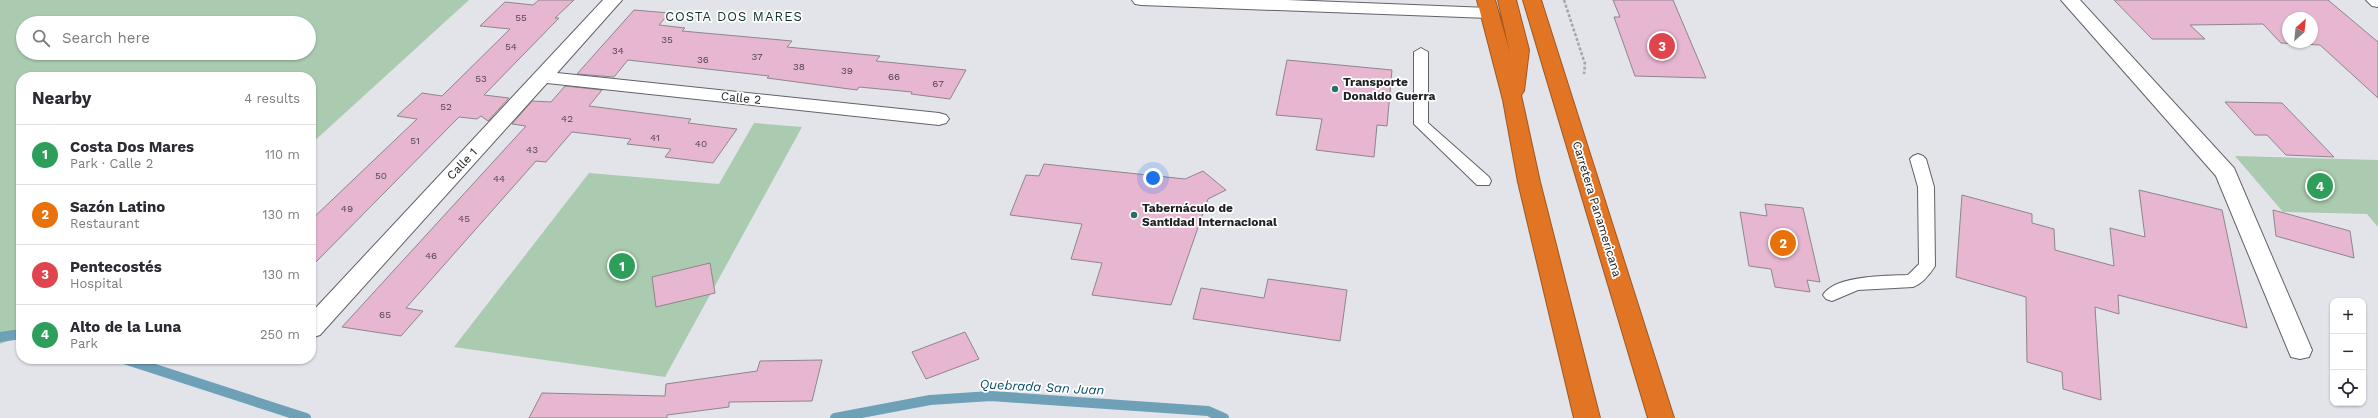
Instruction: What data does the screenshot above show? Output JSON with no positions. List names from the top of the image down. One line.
{"streets":{"highway":["Carretera Panamericana"],"street":["Calle 2","Calle 1"]},"crossings":[["Calle 2","Calle 1"]],"districts":["COSTA DOS MARES"],"water":["Quebrada San Juan"],"places":["Transporte Donaldo Guerra","Tabernáculo de Santidad Internacional"],"house_numbers":["55","35","54","34","37","36","38","39","66","53","67","52","42","41","51","40","43","50","44","49","45","46","65"],"north":"top right","page":{"search":"Search here","pins":["3","4","2","1"],"heading":["Nearby","4 results"],"list":[{"mark":"1","name":"Costa Dos Mares","note":"Park · Calle 2","value":"110 m"},{"mark":"2","name":"Sazón Latino","note":"Restaurant","value":"130 m"},{"mark":"3","name":"Pentecostés","note":"Hospital","value":"130 m"},{"mark":"4","name":"Alto de la Luna","note":"Park","value":"250 m"}],"map_buttons":["+","−"]}}
